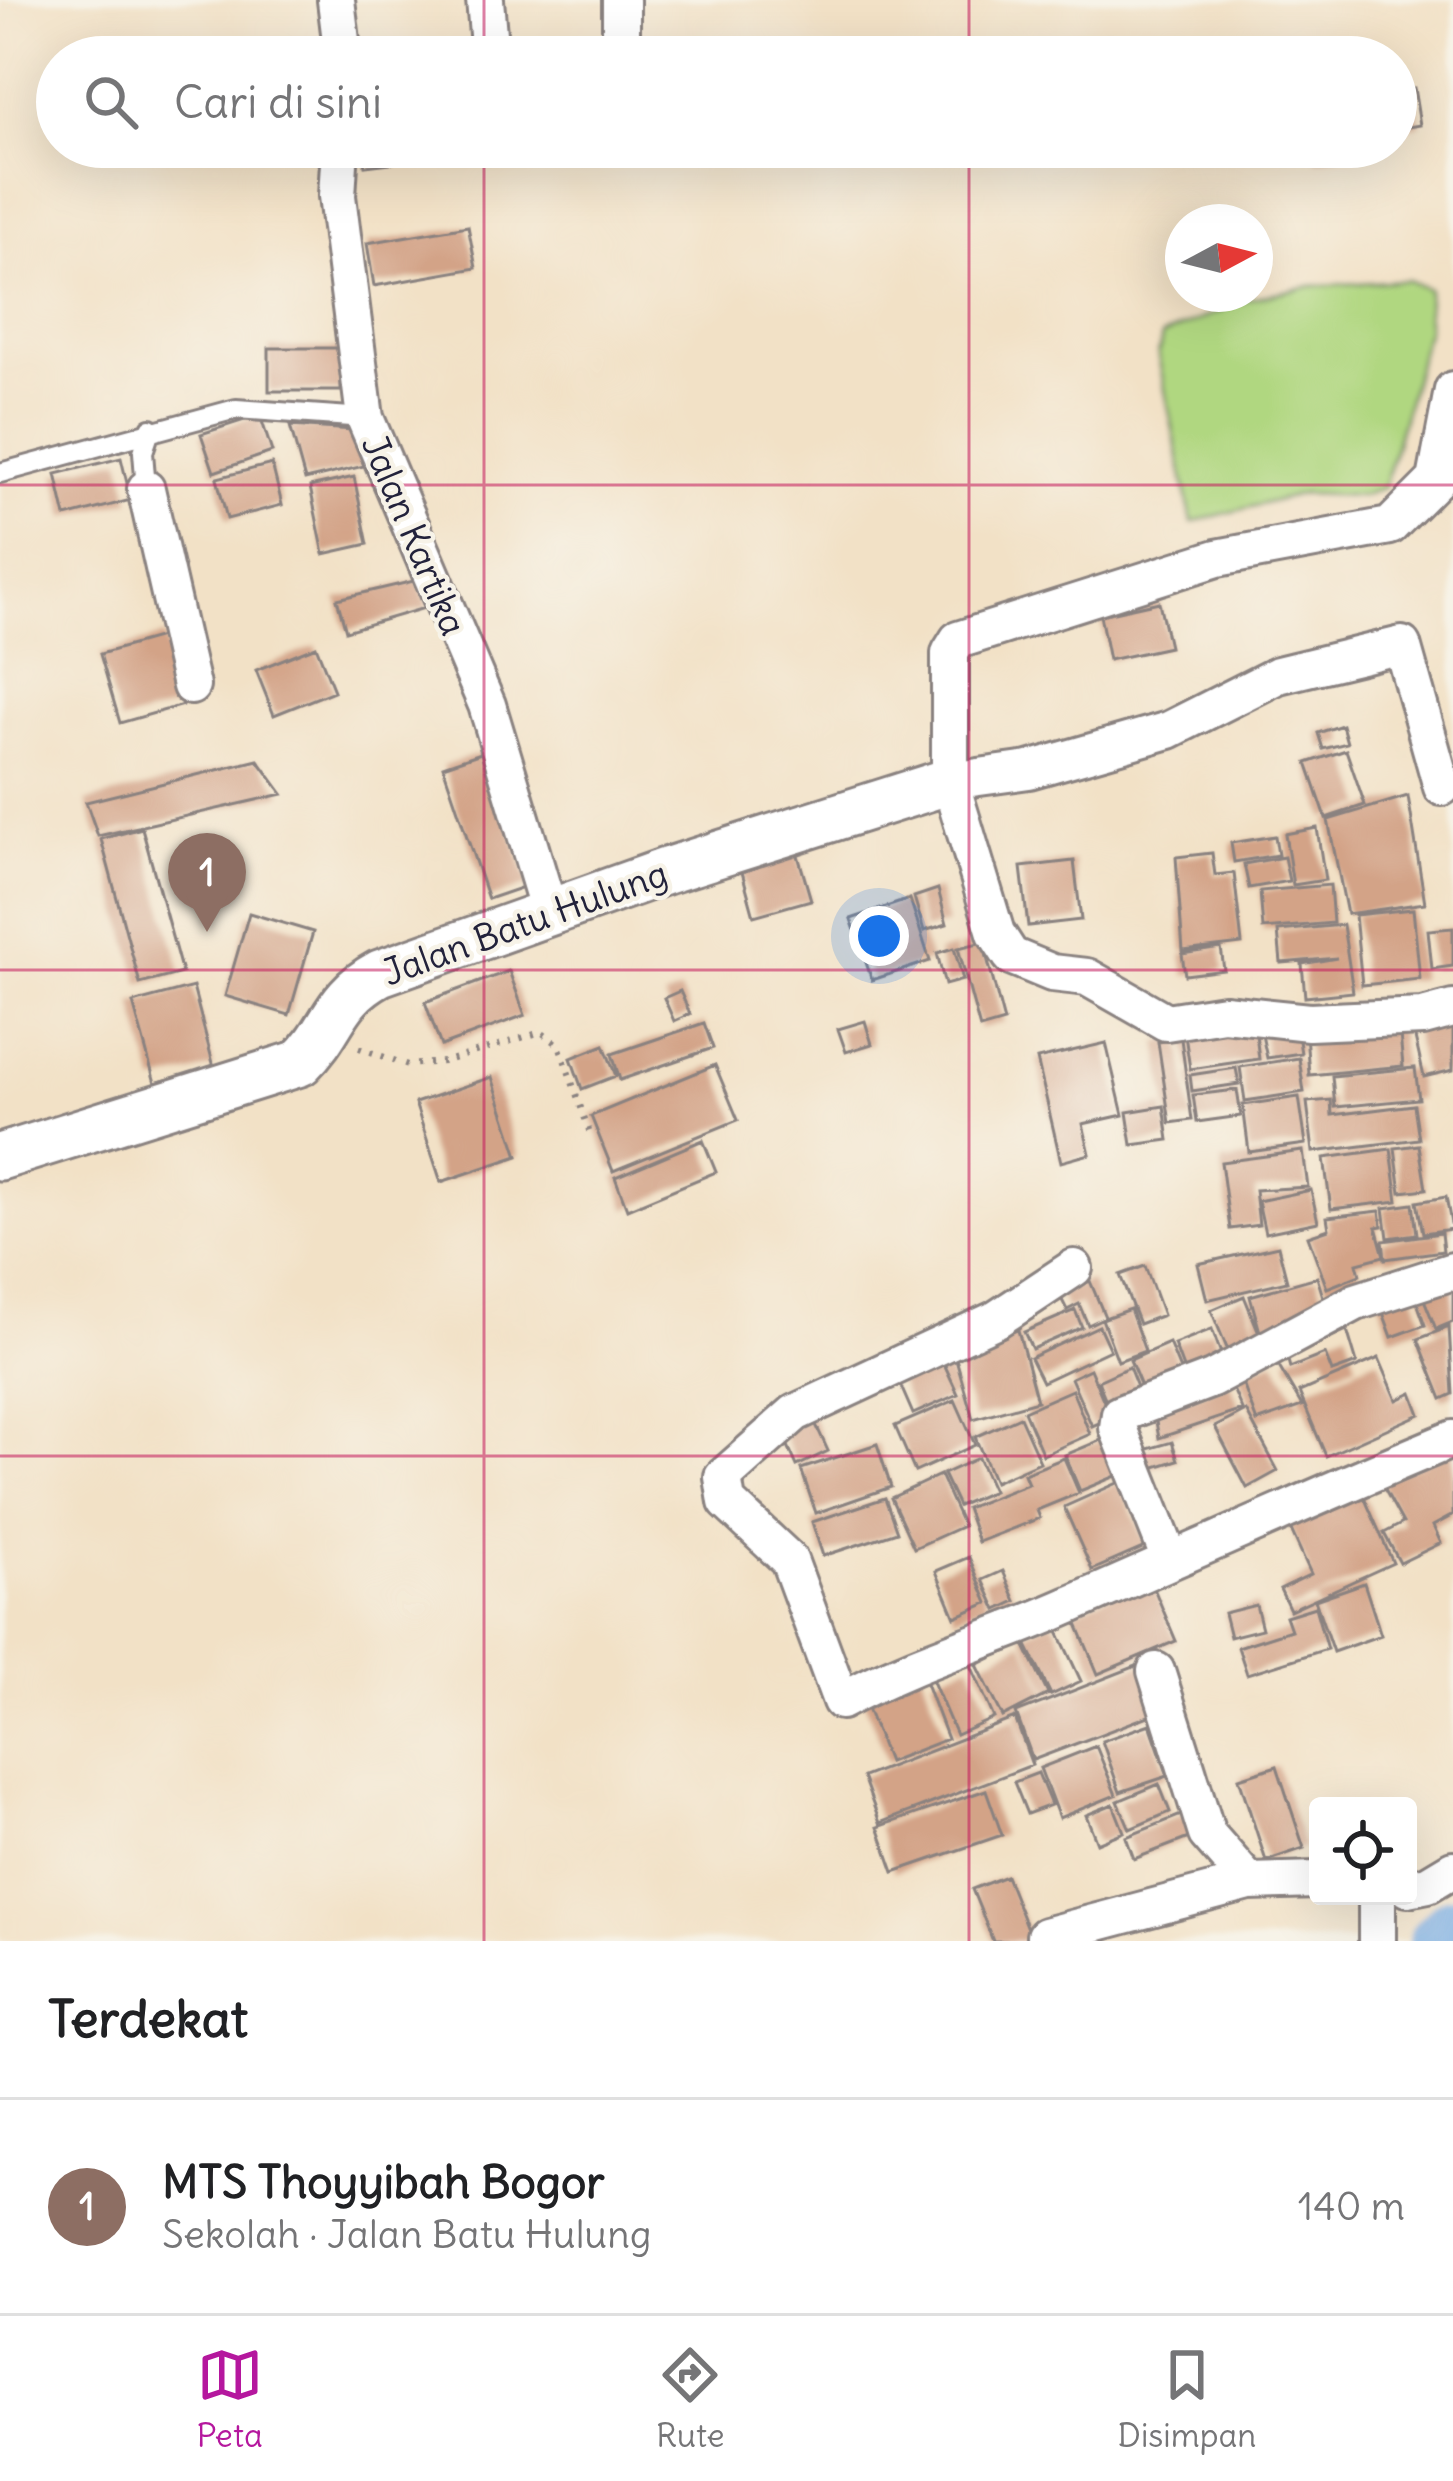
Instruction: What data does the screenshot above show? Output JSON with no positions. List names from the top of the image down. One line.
{"streets":{"street":["Jalan Kartika","Jalan Batu Hulung"]},"crossings":[["Jalan Kartika","Jalan Batu Hulung"]],"north":"right","page":{"search":"Cari di sini","pins":"1","heading":"Terdekat","list":[{"mark":"1","name":"MTS Thoyyibah Bogor","note":"Sekolah · Jalan Batu Hulung","value":"140 m"}],"nav":["Peta","Rute","Disimpan"]}}
